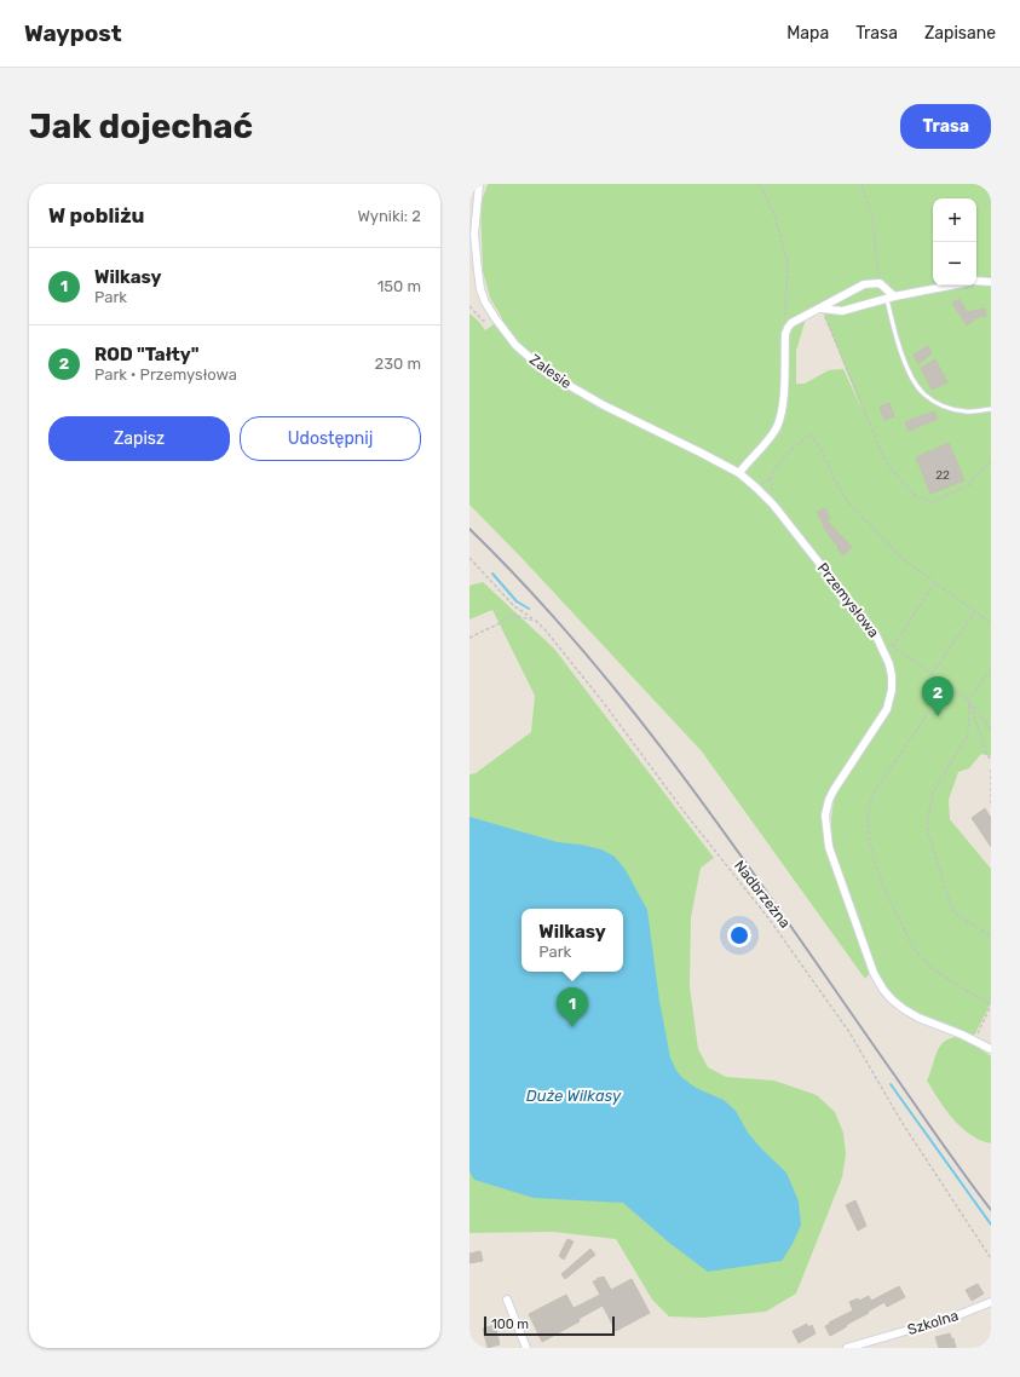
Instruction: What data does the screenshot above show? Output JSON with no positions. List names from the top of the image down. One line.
{"streets":{"street":["Zalesie","Przemysłowa","Szkolna"],"path":["Nadbrzeżna"]},"crossings":[["Zalesie","Przemysłowa"]],"water":["Duże Wilkasy"],"house_numbers":["22"],"scale_bar":"100 m","page":{"header":"Waypost","nav":["Mapa","Trasa","Zapisane"],"buttons":["Trasa",["Zapisz","Udostępnij"]],"title":"Jak dojechać","heading":["W pobliżu","Wyniki: 2"],"map_buttons":["+","−"],"list":[{"mark":"1","name":"Wilkasy","note":"Park","value":"150 m"},{"mark":"2","name":"ROD \"Tałty\"","note":"Park · Przemysłowa","value":"230 m"}],"pins":["2","1"],"popup":["Wilkasy","Park"],"scale":"100 m"}}
